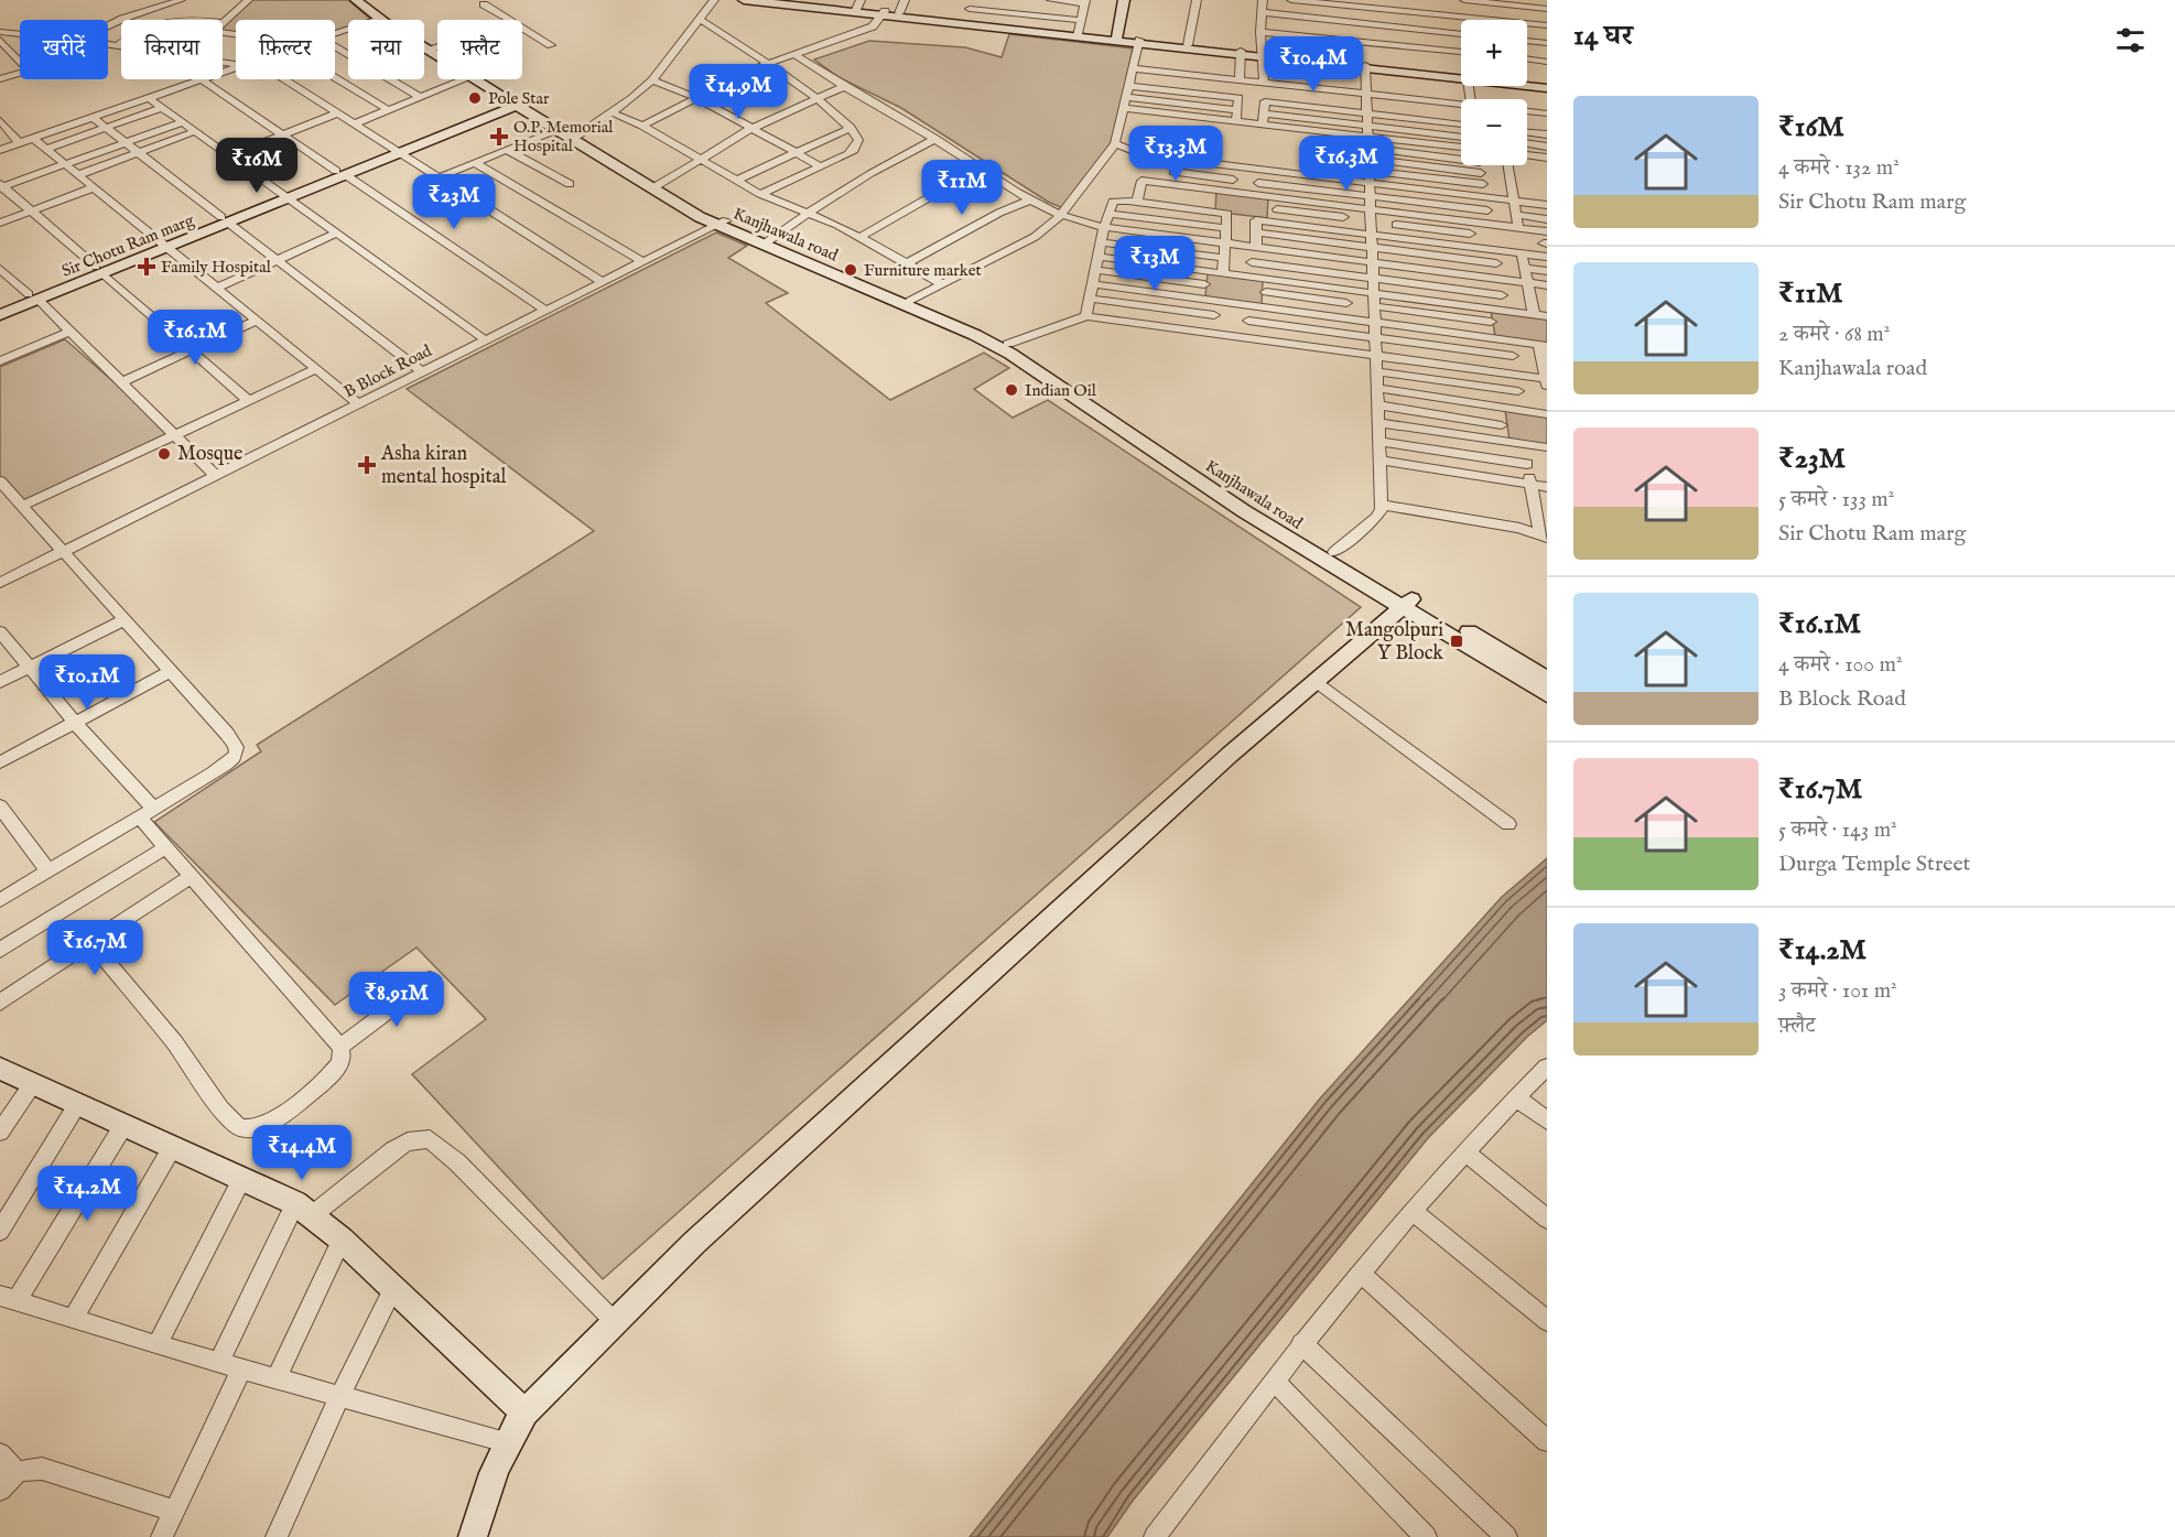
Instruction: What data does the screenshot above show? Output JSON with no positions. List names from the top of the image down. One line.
{"streets":{"street":["Kanjhawala road","Sir Chotu Ram marg","B Block Road"]},"crossings":[["Kanjhawala road","Sir Chotu Ram marg"],["Kanjhawala road","B Block Road"]],"places":{"other":["Pole Star","Furniture market","Indian Oil","Mosque"],"health":["O.P. Memorial Hospital","Family Hospital","Asha kiran mental hospital"],"transit":["Mangolpuri Y Block"]},"page":{"heading":"14 घर","map_buttons":["+","−"],"chip":["खरीदें","किराया","फ़िल्टर","नया","फ़्लैट"],"price":["₹10.4M","₹14.9M","₹13.3M","₹16.3M","₹16M","₹11M","₹23M","₹13M","₹16.1M","₹10.1M","₹16.7M","₹8.91M","₹14.4M","₹14.2M"],"list":[{"name":"₹16M","note":"4 कमरे · 132 m² · Sir Chotu Ram marg"},{"name":"₹11M","note":"2 कमरे · 68 m² · Kanjhawala road"},{"name":"₹23M","note":"5 कमरे · 133 m² · Sir Chotu Ram marg"},{"name":"₹16.1M","note":"4 कमरे · 100 m² · B Block Road"},{"name":"₹16.7M","note":"5 कमरे · 143 m² · Durga Temple Street"},{"name":"₹14.2M","note":"3 कमरे · 101 m² · फ़्लैट"}]}}
